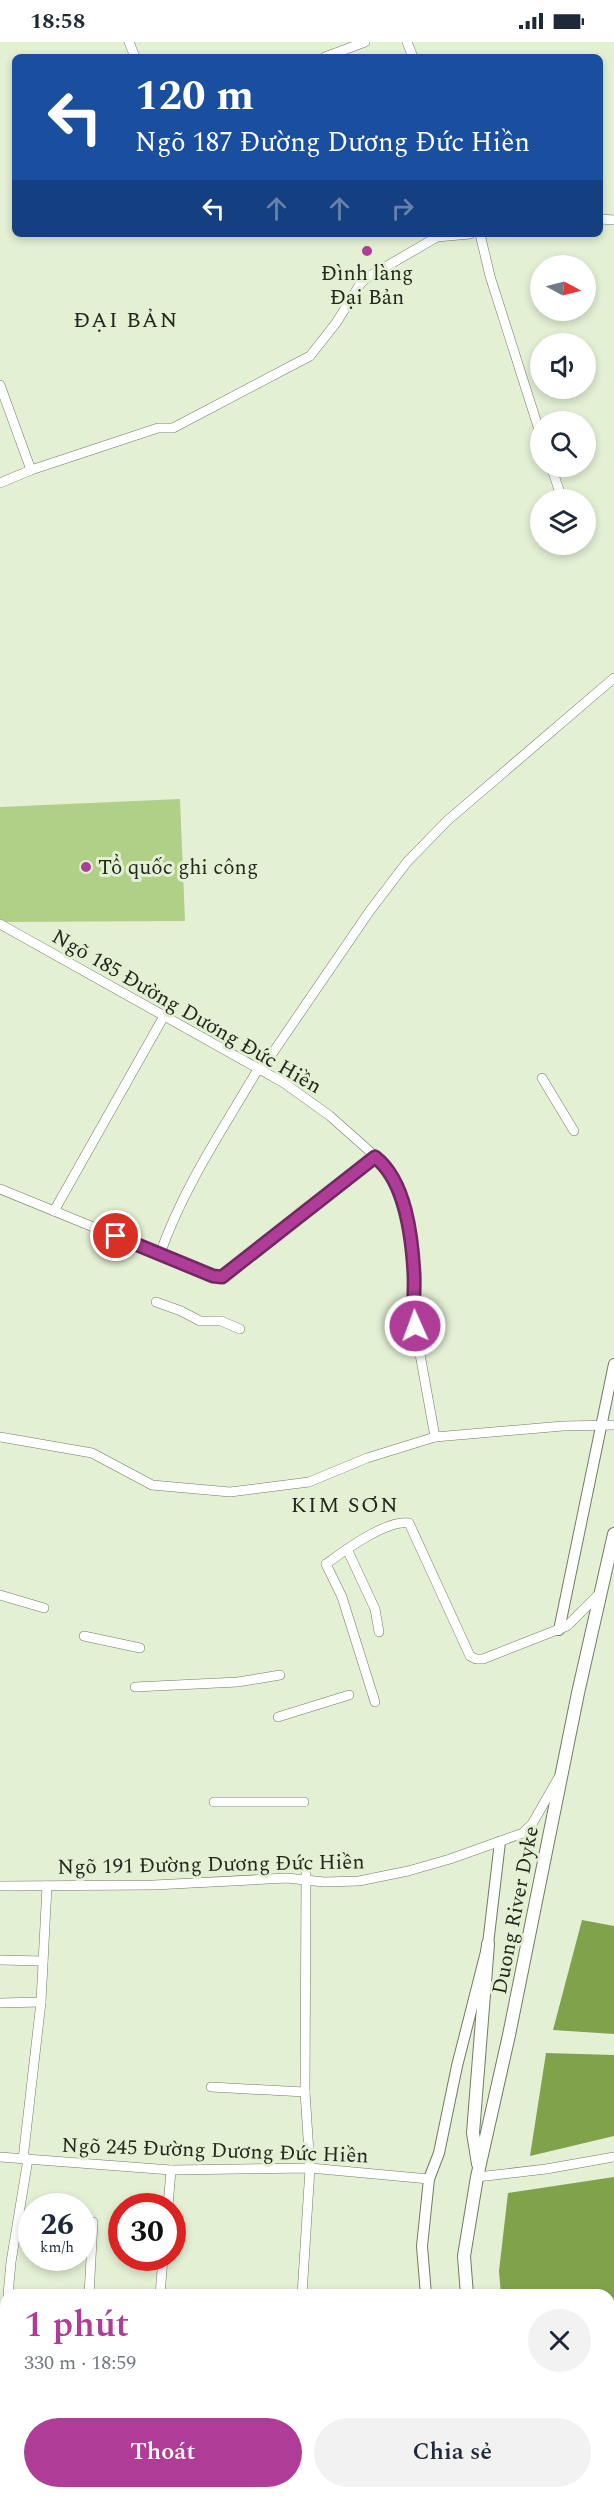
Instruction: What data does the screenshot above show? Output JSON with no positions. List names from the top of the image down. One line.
{"streets":{"main road":["Duong River Dyke"],"street":["Ngõ 185 Đường Dương Đức Hiền","Ngõ 191 Đường Dương Đức Hiền","Ngõ 245 Đường Dương Đức Hiền"]},"crossings":[["Ngõ 191 Đường Dương Đức Hiền","Duong River Dyke"]],"districts":["ĐẠI BẢN","KIM SƠN"],"places":["Đình làng Đại Bản","Tổ quốc ghi công"],"north":"right","page":{"status":"18:58","turn":["120 m","Ngõ 187 Đường Dương Đức Hiền"],"speed":"26 km/h","limit":"30","heading":["1 phút","330 m · 18:59"],"buttons":["Thoát","Chia sẻ"]}}
